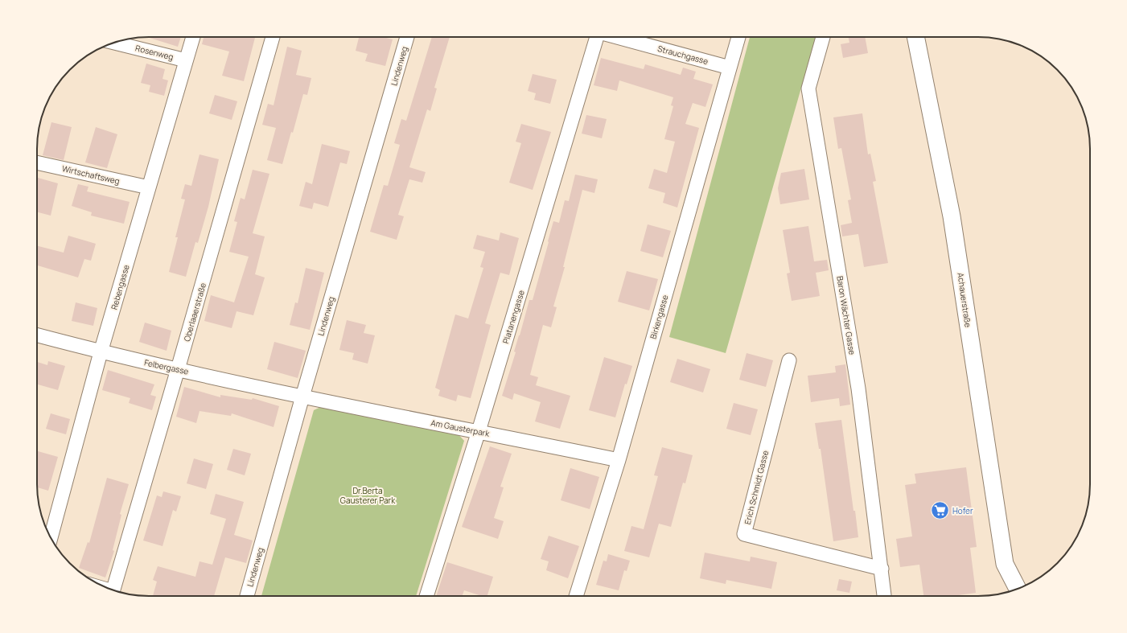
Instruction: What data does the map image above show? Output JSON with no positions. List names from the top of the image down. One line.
{"streets":{"street":["Rosenweg","Strauchgasse","Lindenweg","Wirtschaftsweg","Rebengasse","Achauerstraße","Oberlaaerstraße","Baron Wächter Gasse","Platanengasse","Birkengasse","Felbergasse","Am Gausterpark","Erich Schmidt Gasse"]},"crossings":[["Rosenweg","Rebengasse"],["Strauchgasse","Birkengasse"],["Lindenweg","Felbergasse"],["Lindenweg","Am Gausterpark"],["Wirtschaftsweg","Rebengasse"],["Rebengasse","Felbergasse"],["Oberlaaerstraße","Felbergasse"],["Baron Wächter Gasse","Erich Schmidt Gasse"],["Platanengasse","Am Gausterpark"],["Birkengasse","Am Gausterpark"],["Felbergasse","Am Gausterpark"]],"parks":["Dr.Berta Gausterer Park"],"places":{"supermarket":["Hofer"]}}
